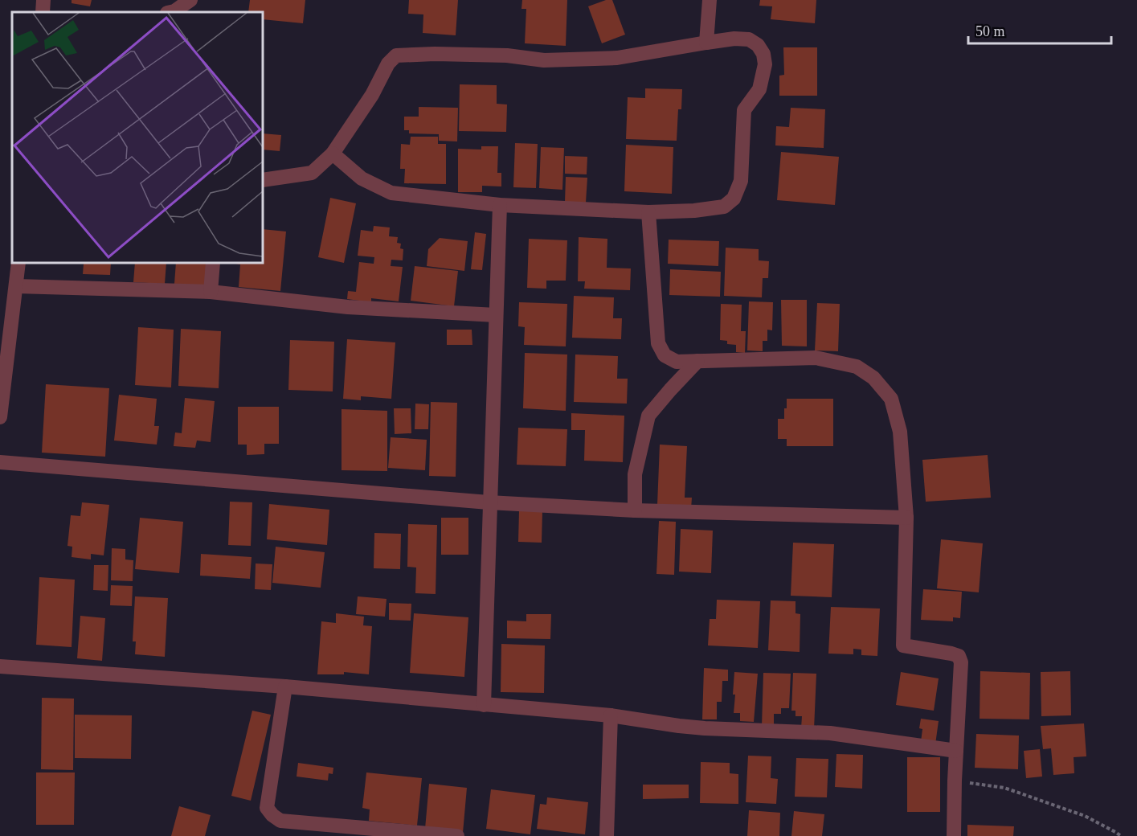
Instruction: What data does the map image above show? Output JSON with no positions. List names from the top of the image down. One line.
{"scale_bar":"50 m"}
